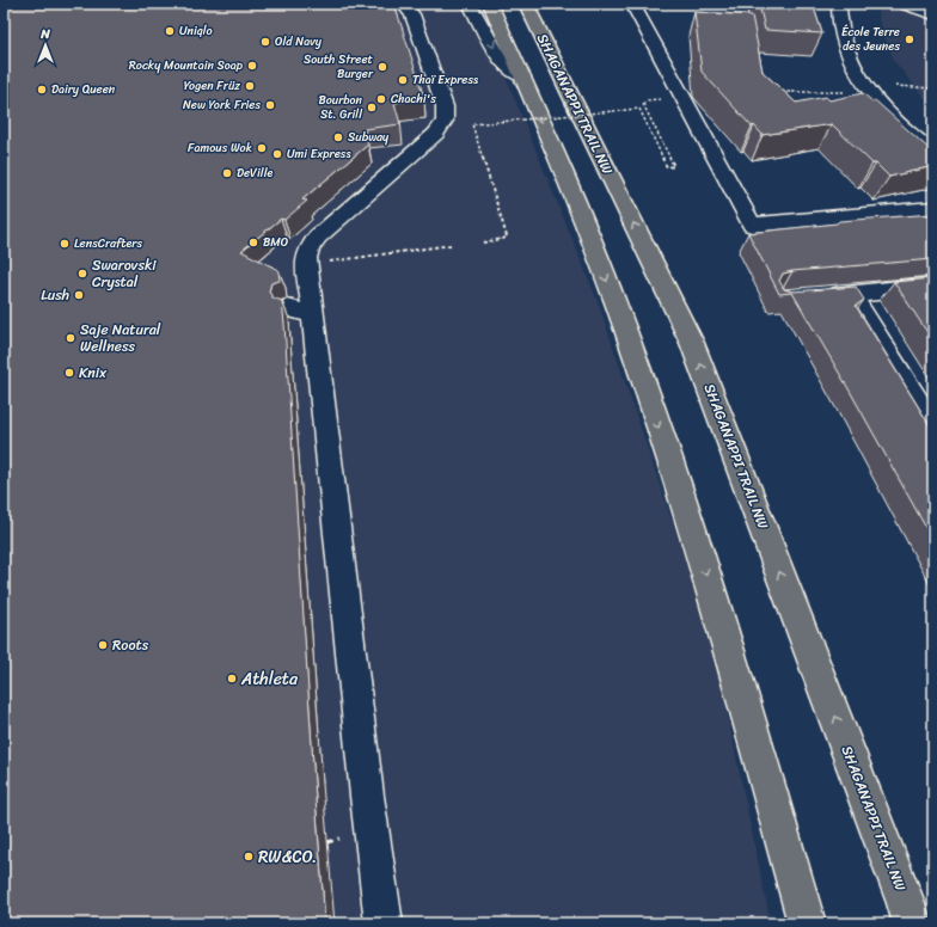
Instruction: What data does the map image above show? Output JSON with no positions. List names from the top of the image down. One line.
{"streets":{"main road":["SHAGANAPPI TRAIL NW"]},"places":["Uniqlo","École Terre des Jeunes","Old Navy","Rocky Mountain Soap","South Street Burger","Thaï Express","Yogen Früz","Dairy Queen","Chachi's","New York Fries","Bourbon St. Grill","Subway","Famous Wok","Umi Express","DeVille","BMO","LensCrafters","Swarovski Crystal","Lush","Saje Natural Wellness","Knix","Roots","Athleta","RW&CO."],"north":"top"}
